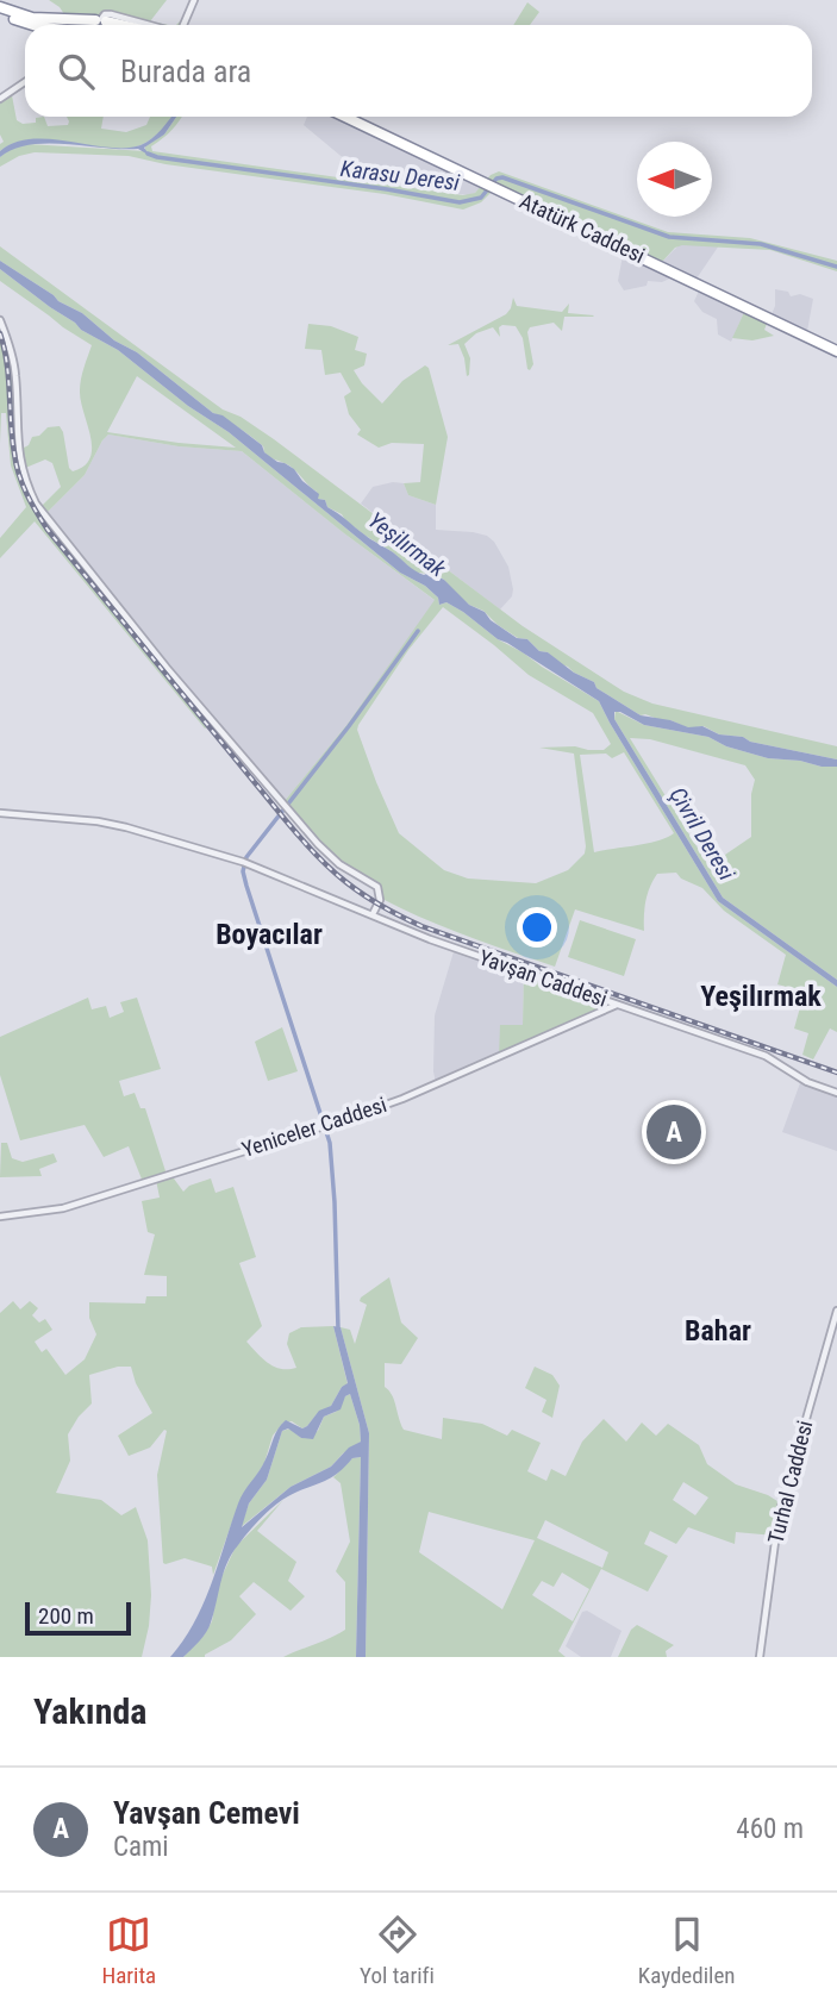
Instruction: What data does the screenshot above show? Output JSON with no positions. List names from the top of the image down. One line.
{"streets":{"highway":["Atatürk Caddesi"],"street":["Yavşan Caddesi","Yeniceler Caddesi","Turhal Caddesi"]},"crossings":[["Yavşan Caddesi","Yeniceler Caddesi"]],"districts":["Boyacılar","Yeşilırmak","Bahar"],"water":["Karasu Deresi","Yeşilırmak","Çivril Deresi"],"scale_bar":"200 m","north":"left","page":{"search":"Burada ara","pins":"A","scale":"200 m","heading":"Yakında","list":[{"mark":"A","name":"Yavşan Cemevi","note":"Cami","value":"460 m"}],"nav":["Harita","Yol tarifi","Kaydedilen"]}}
